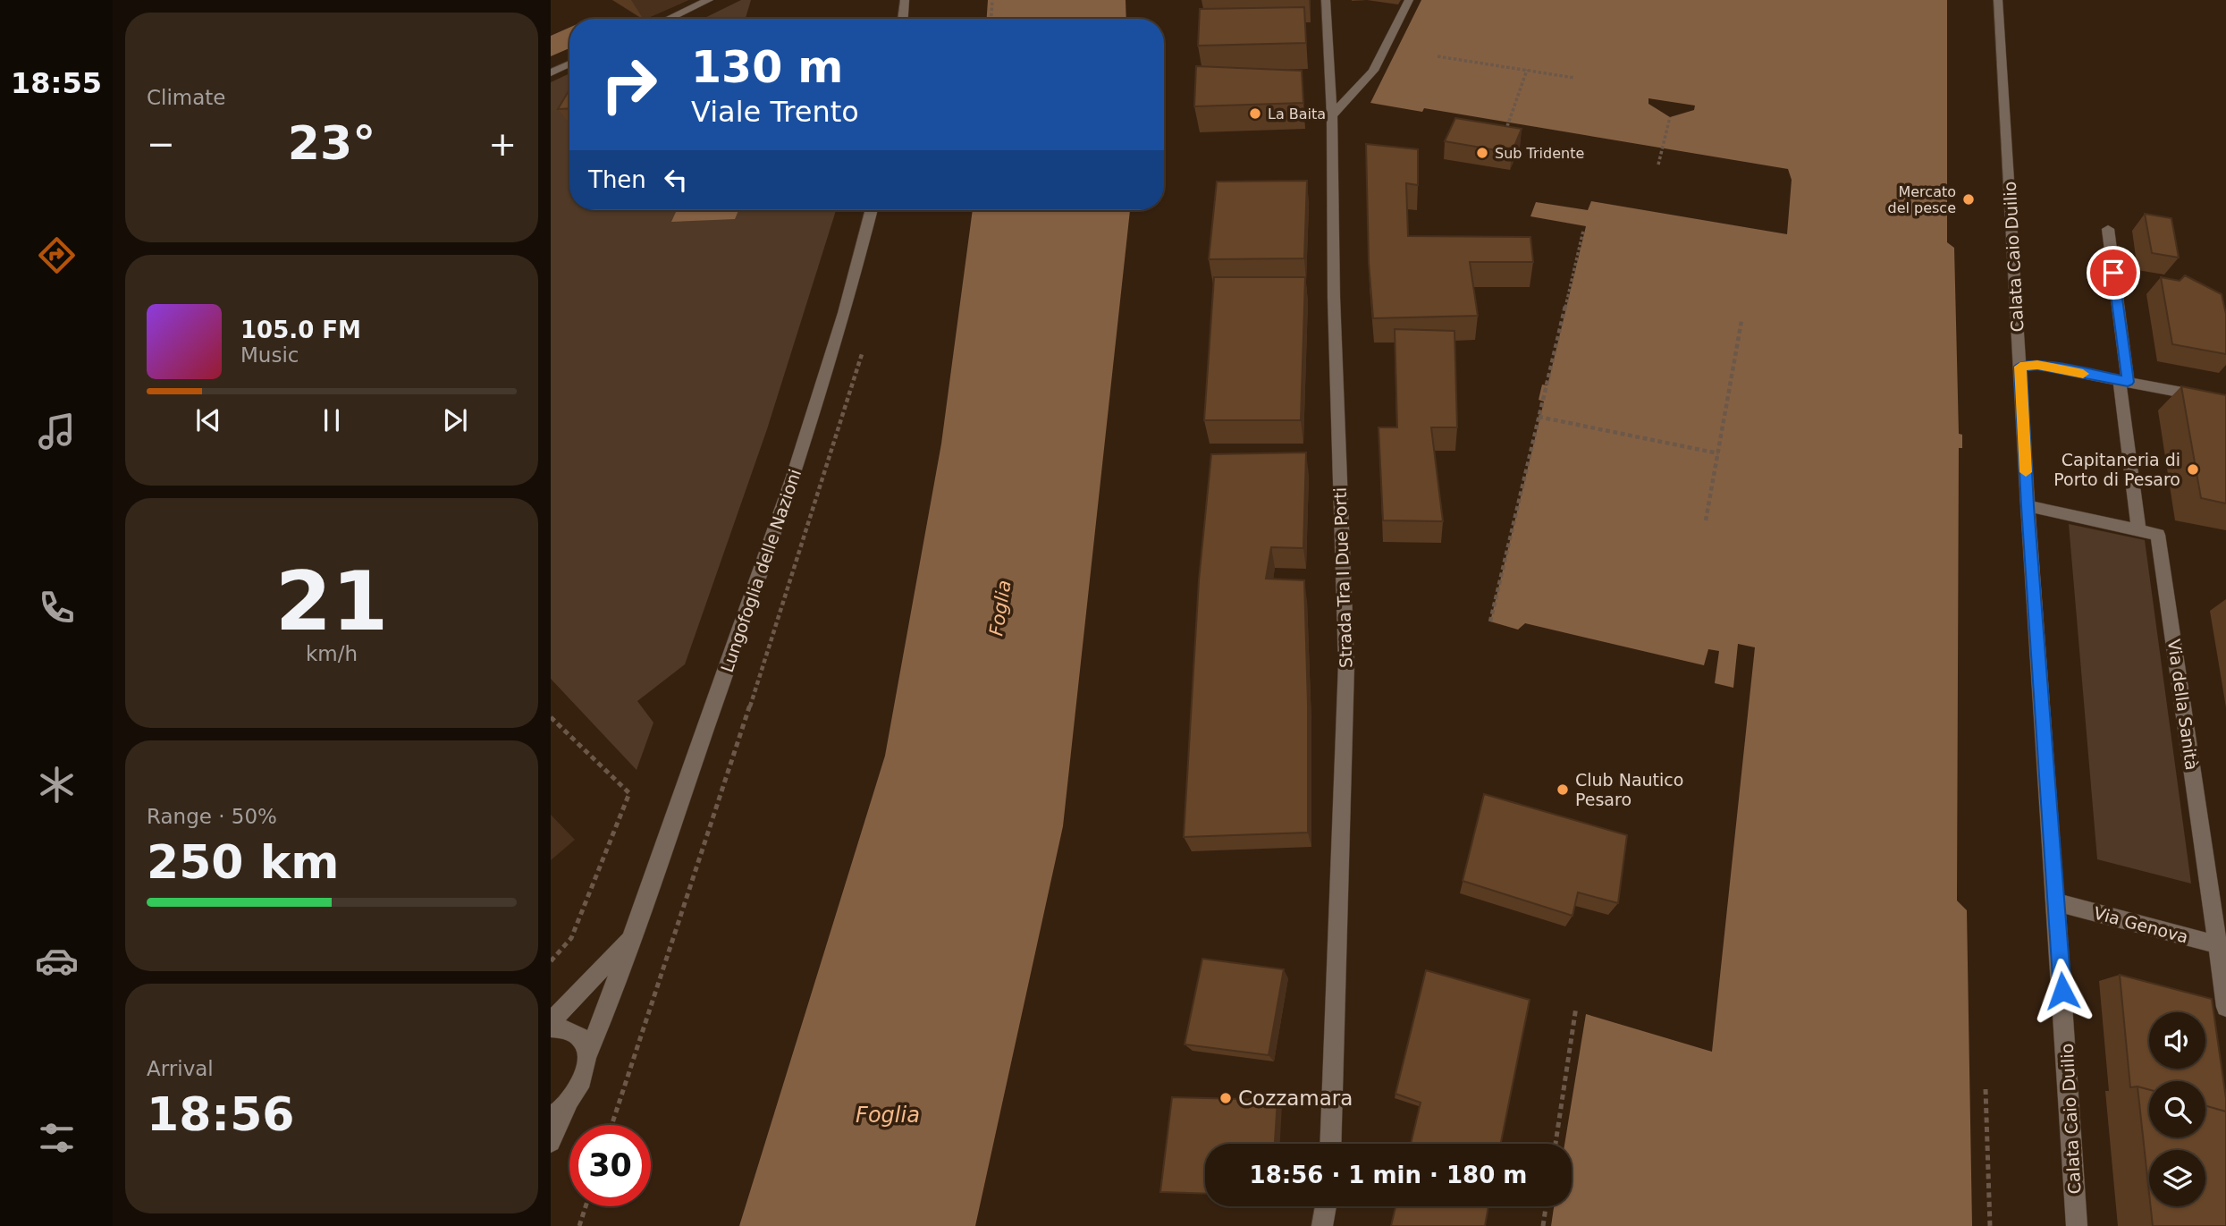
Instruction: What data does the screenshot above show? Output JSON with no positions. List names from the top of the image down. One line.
{"streets":{"street":["Calata Caio Duilio","Lungofoglia delle Nazioni","Strada Tra I Due Porti","Via della Sanità","Via Genova"]},"crossings":[["Calata Caio Duilio","Via della Sanità"],["Calata Caio Duilio","Via Genova"],["Via della Sanità","Via Genova"]],"water":["Foglia"],"places":["La Baita","Sub Tridente","Mercato del pesce","Capitaneria di Porto di Pesaro","Club Nautico Pesaro","Cozzamara"],"page":{"tabs":"18:55","tile":["Climate",["21","km/h"],["Range · 50%","250 km"],["Arrival","18:56"]],"turn":["130 m","Viale Trento"],"heat":["−","23°","+"],"then":"Then","song":["105.0 FM","Music"],"limit":"30","trip":"18:56 · 1 min · 180 m"}}
